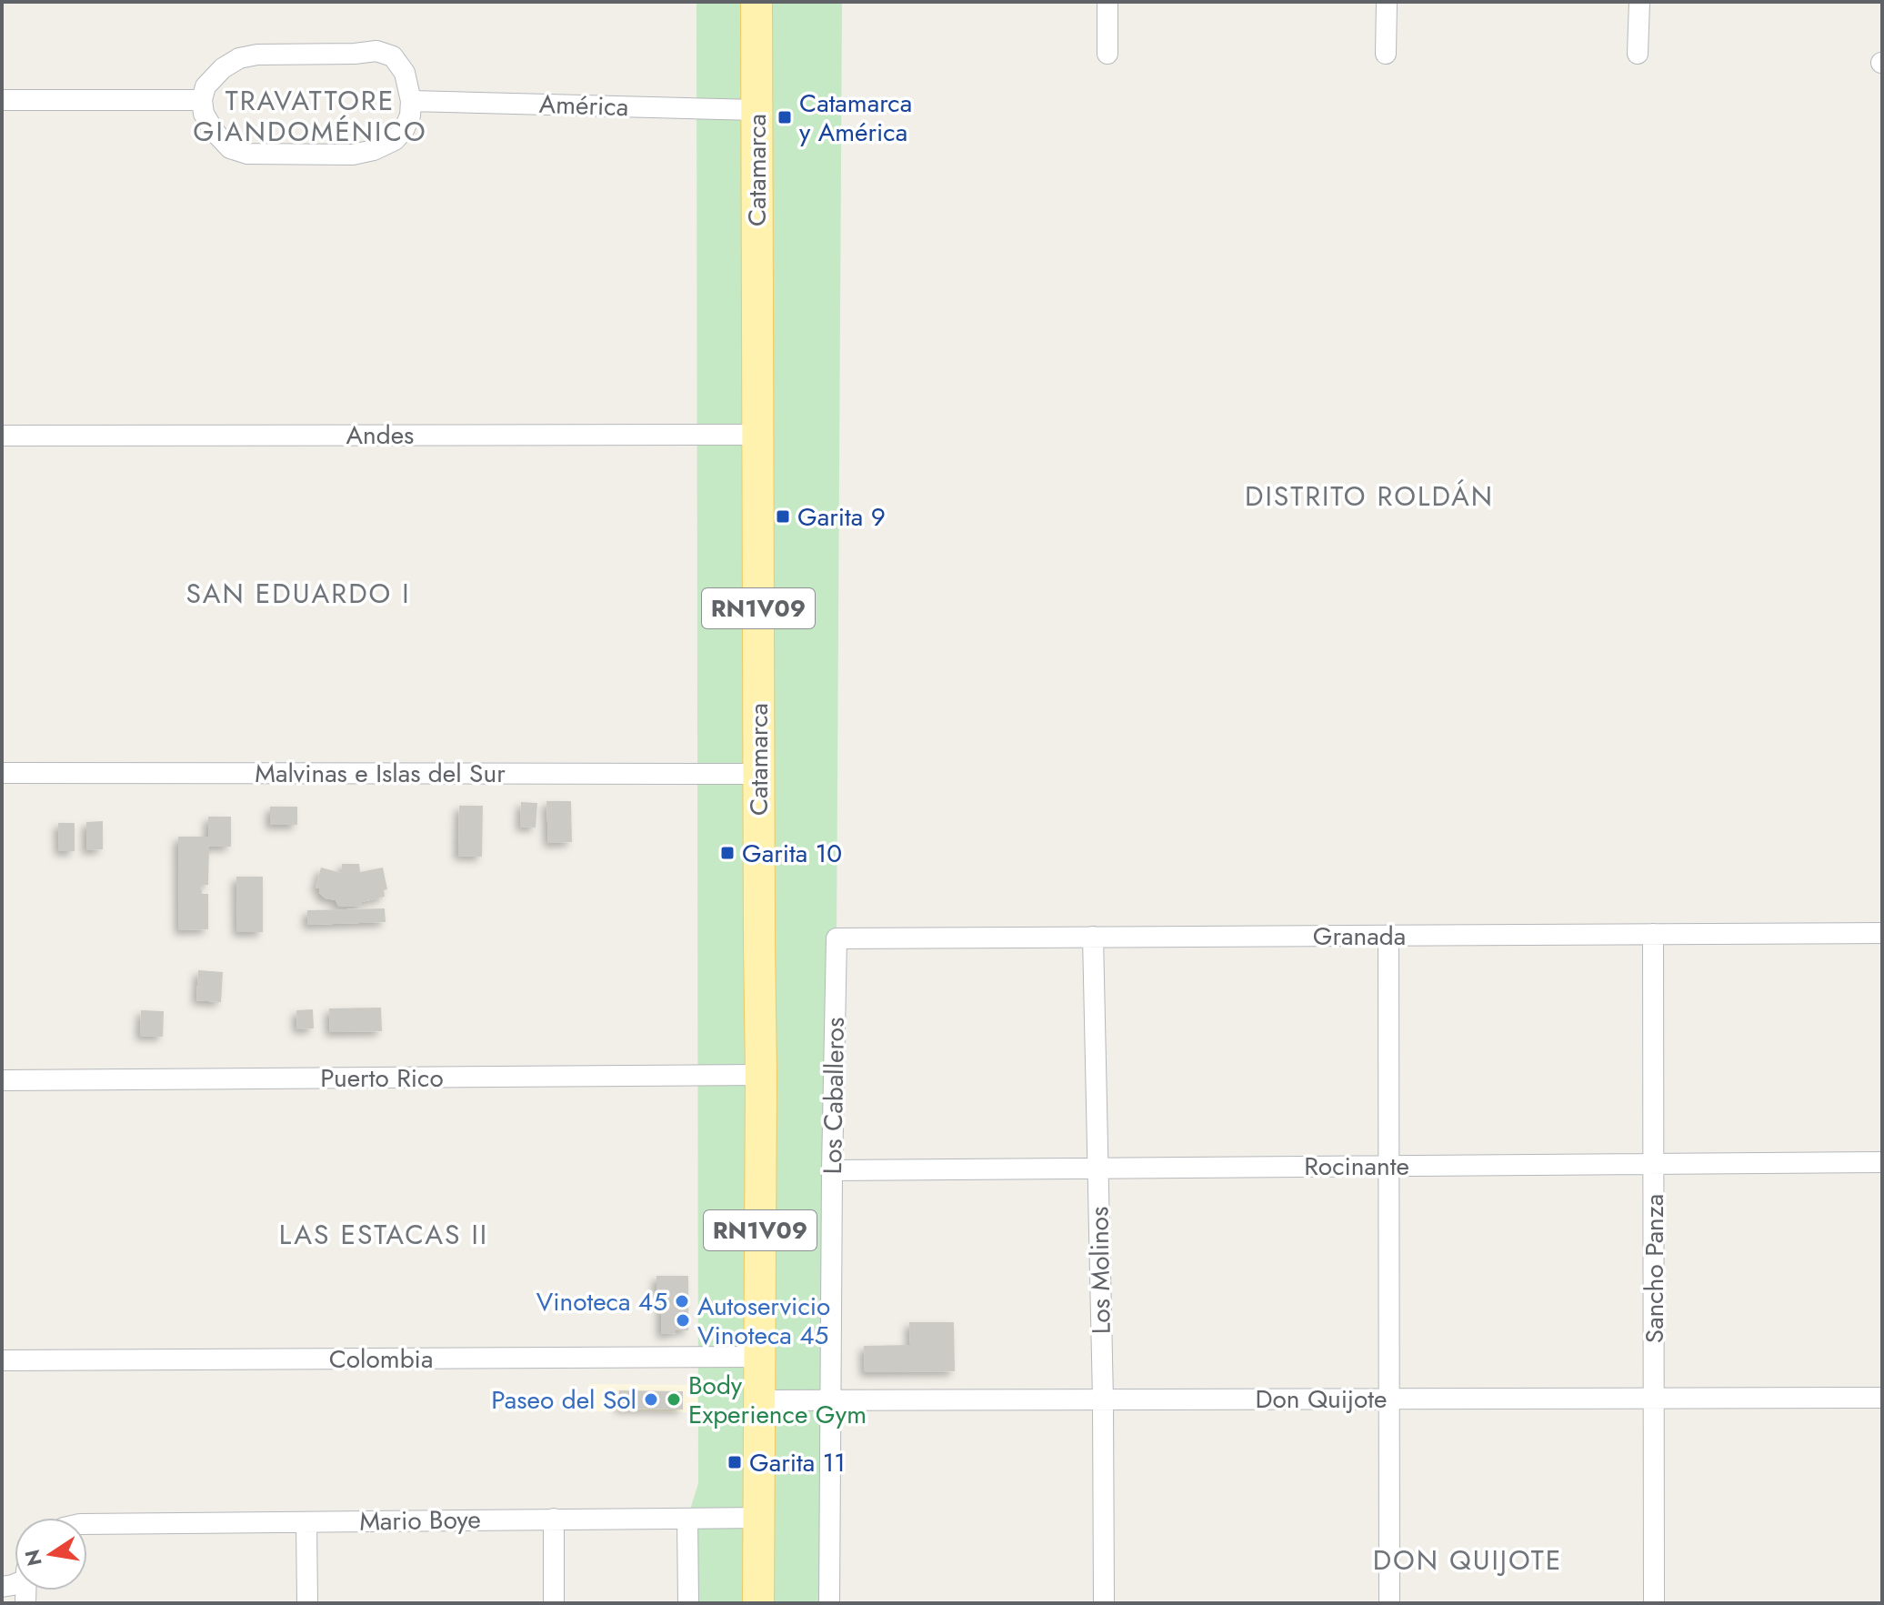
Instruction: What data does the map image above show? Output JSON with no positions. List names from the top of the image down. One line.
{"streets":{"main road":["Catamarca","RN1V09"],"street":["América","Andes","Malvinas e Islas del Sur","Granada","Puerto Rico","Los Caballeros","Rocinante","Sancho Panza","Los Molinos","Colombia","Don Quijote","Mario Boye"]},"crossings":[["América","Catamarca"],["Catamarca","Andes"],["Catamarca","Malvinas e Islas del Sur"],["Catamarca","Puerto Rico"],["Catamarca","Colombia"],["Catamarca","Don Quijote"],["Catamarca","Mario Boye"],["Granada","Los Caballeros"],["Granada","Sancho Panza"],["Granada","Los Molinos"],["Los Caballeros","Rocinante"],["Los Caballeros","Don Quijote"],["Rocinante","Sancho Panza"],["Rocinante","Los Molinos"],["Sancho Panza","Don Quijote"],["Los Molinos","Don Quijote"]],"districts":["TRAVATTORE GIANDOMÉNICO","DISTRITO ROLDÁN","SAN EDUARDO I","LAS ESTACAS II","DON QUIJOTE"],"places":{"transit":["Catamarca y América","Garita 9","Garita 10","Garita 11"],"other":["Vinoteca 45","Autoservicio Vinoteca 45","Paseo del Sol","Body Experience Gym"]},"north":"left"}
